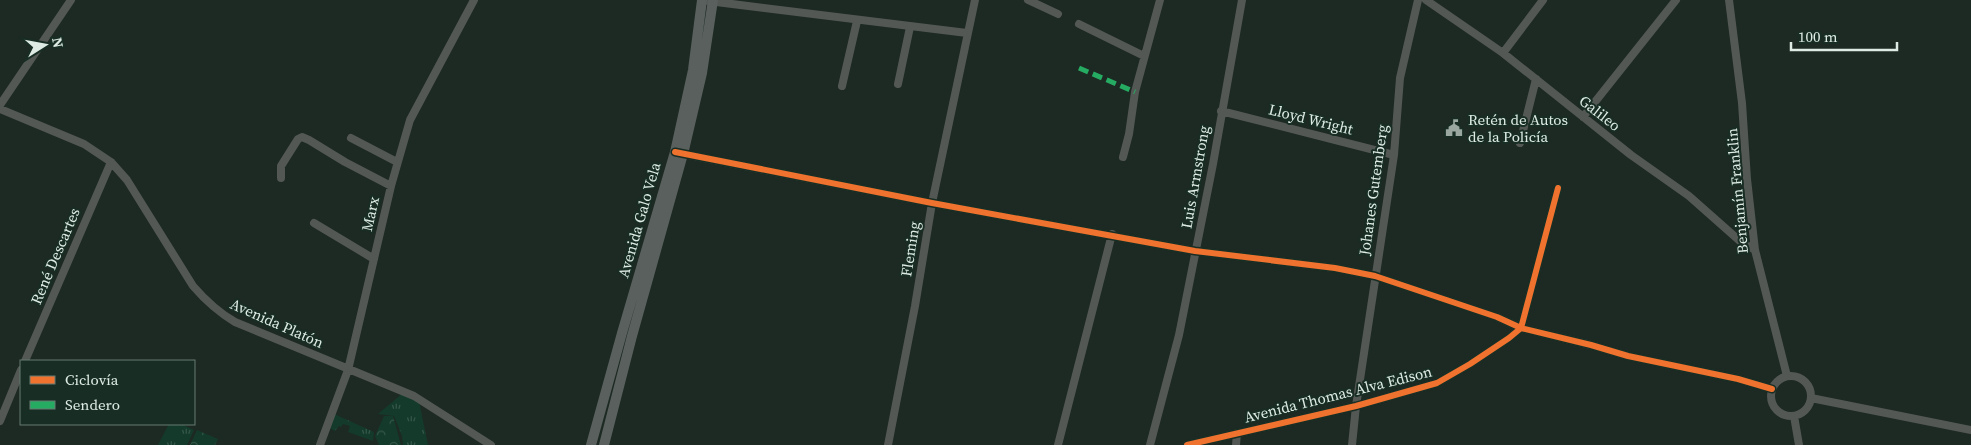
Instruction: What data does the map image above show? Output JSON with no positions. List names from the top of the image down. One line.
{"streets":{"main road":["Avenida Galo Vela"],"street":["Galileo","Lloyd Wright","Luis Armstrong","Johanes Gutemberg","Benjamín Franklin","Marx","Fleming","René Descartes","Avenida Platón","Avenida Thomas Alva Edison"]},"crossings":[["Galileo","Benjamín Franklin"],["Lloyd Wright","Luis Armstrong"],["Lloyd Wright","Johanes Gutemberg"],["Johanes Gutemberg","Avenida Thomas Alva Edison"],["Marx","Avenida Platón"],["René Descartes","Avenida Platón"]],"places":{"public building":["Retén de Autos de la Policía"]},"legend":["Ciclovía","Sendero"],"scale_bar":"100 m","north":"right"}
